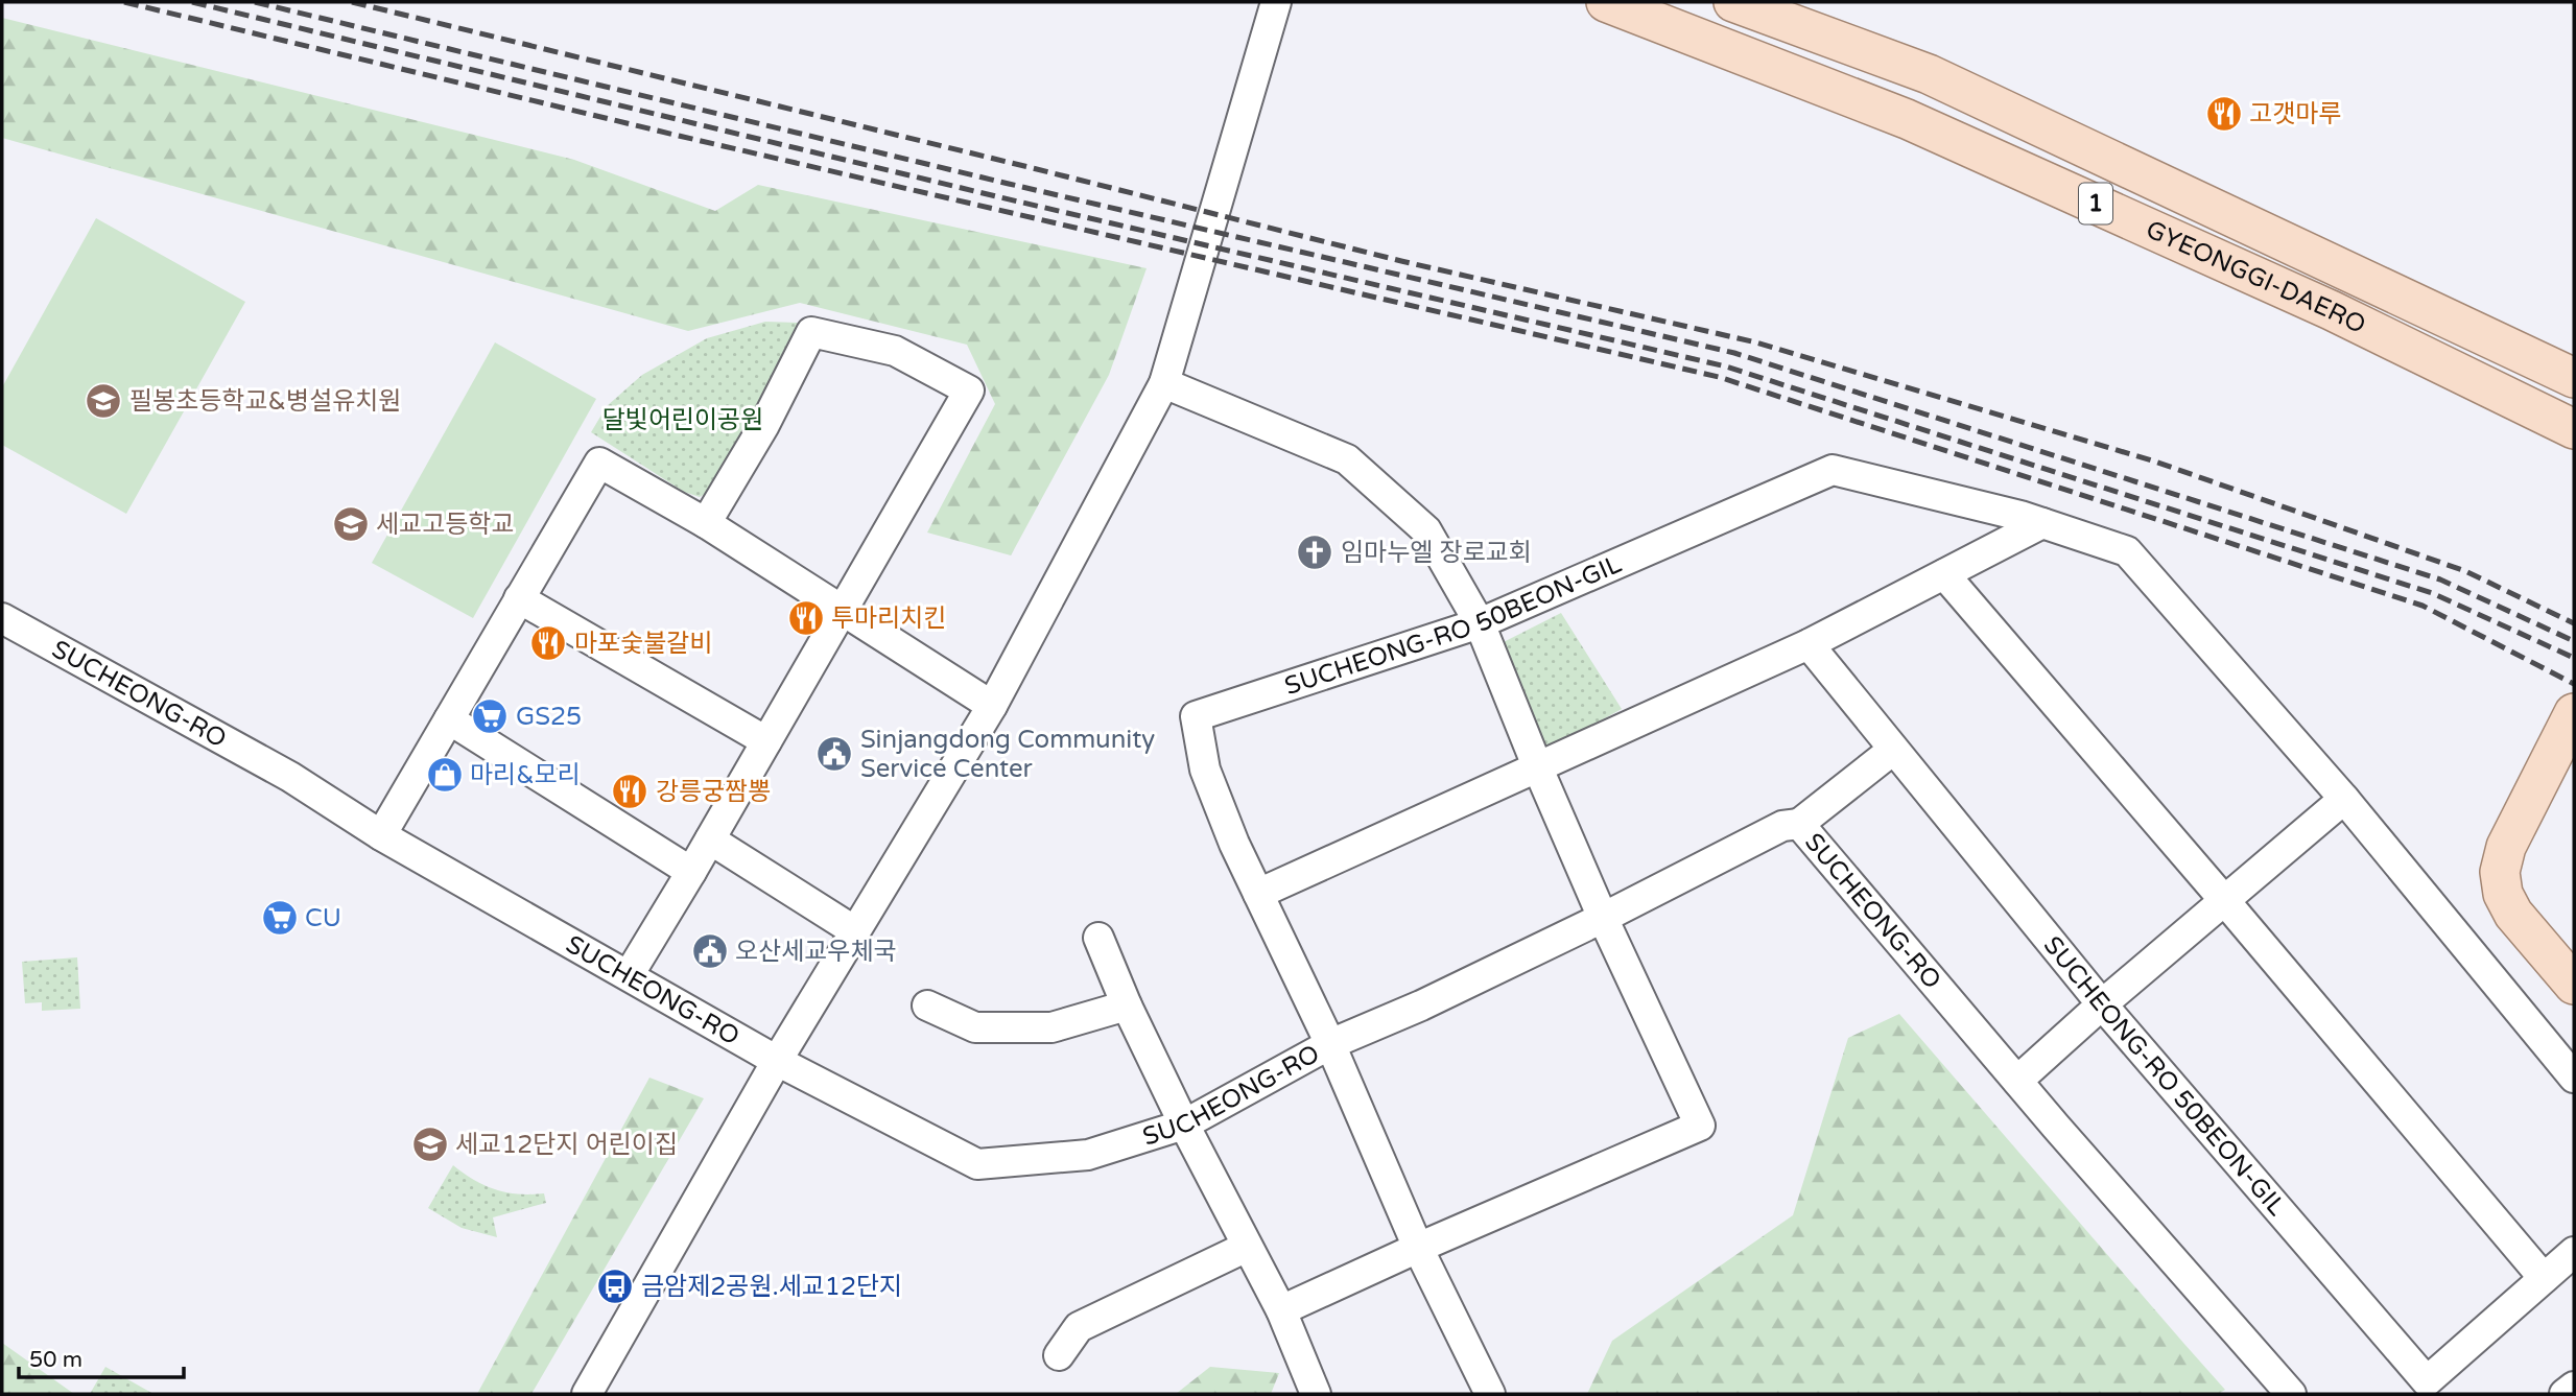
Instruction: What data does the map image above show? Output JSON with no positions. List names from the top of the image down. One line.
{"streets":{"main road":["1","GYEONGGI-DAERO"],"street":["SUCHEONG-RO 50BEON-GIL","SUCHEONG-RO"]},"crossings":[["SUCHEONG-RO 50BEON-GIL","SUCHEONG-RO"]],"parks":["달빛어린이공원"],"places":{"restaurant":["고갯마루","투마리치킨","마포숯불갈비","강릉궁짬뽕"],"school or university":["필봉초등학교&병설유치원","세교고등학교","세교12단지 어린이집"],"church":["임마누엘 장로교회"],"supermarket":["GS25","CU"],"public building":["Sinjangdong Community Service Center","오산세교우체국"],"shop":["마리&모리"],"bus stop":["금암제2공원.세교12단지"]},"scale_bar":"50 m"}
